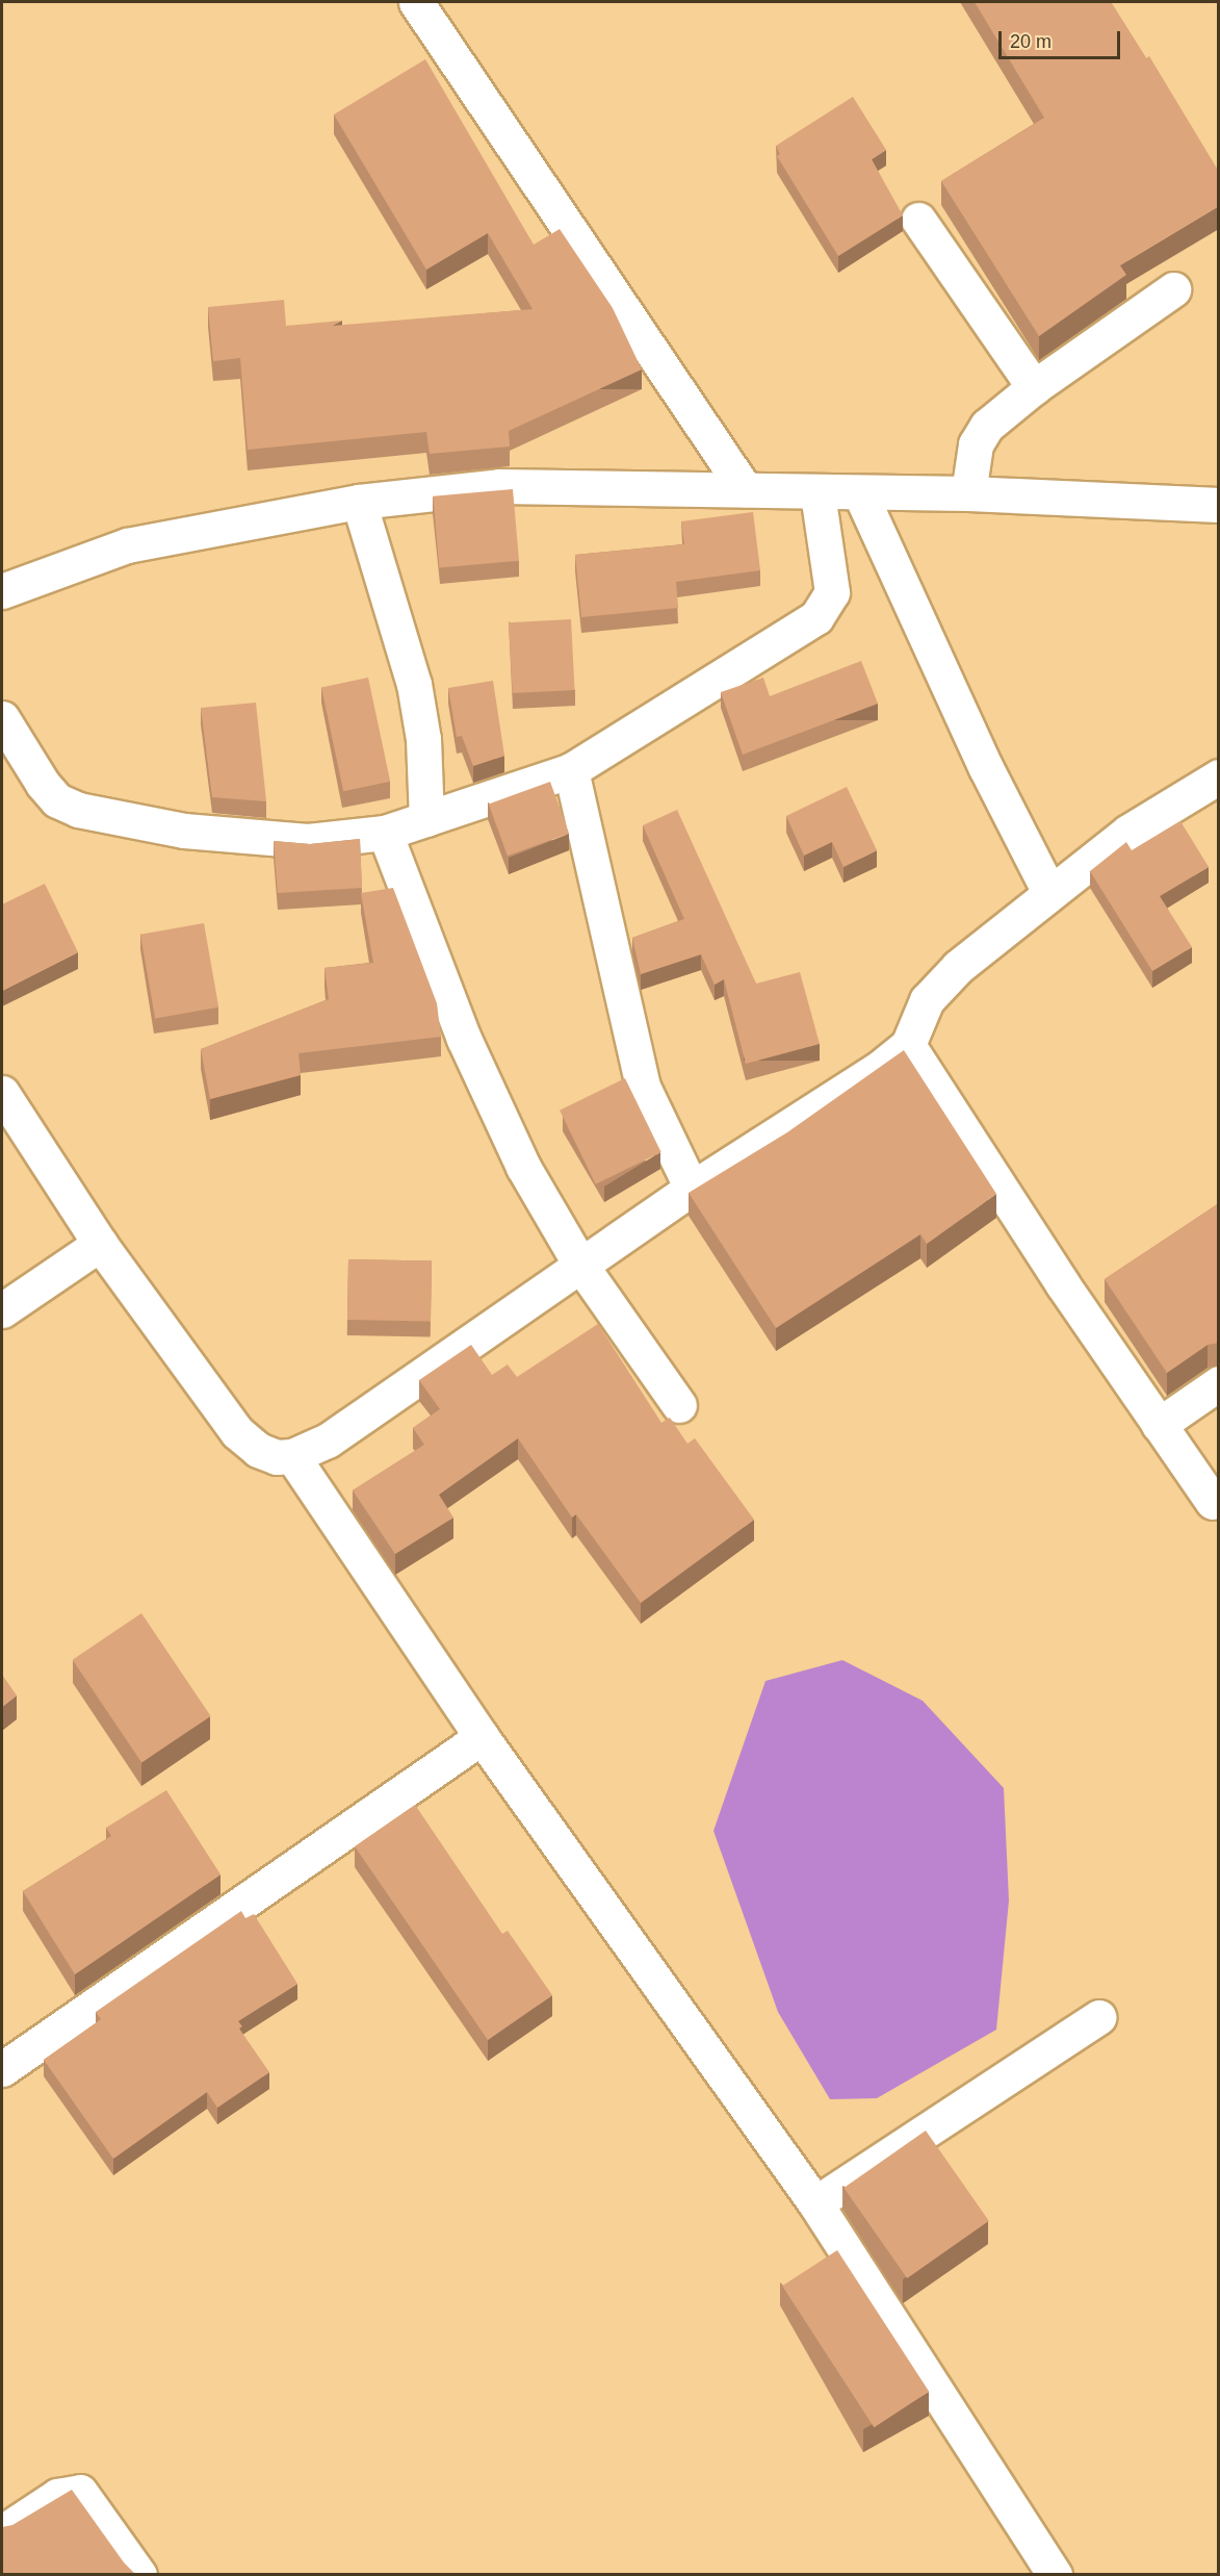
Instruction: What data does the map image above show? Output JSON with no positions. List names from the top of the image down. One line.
{"scale_bar":"20 m"}
